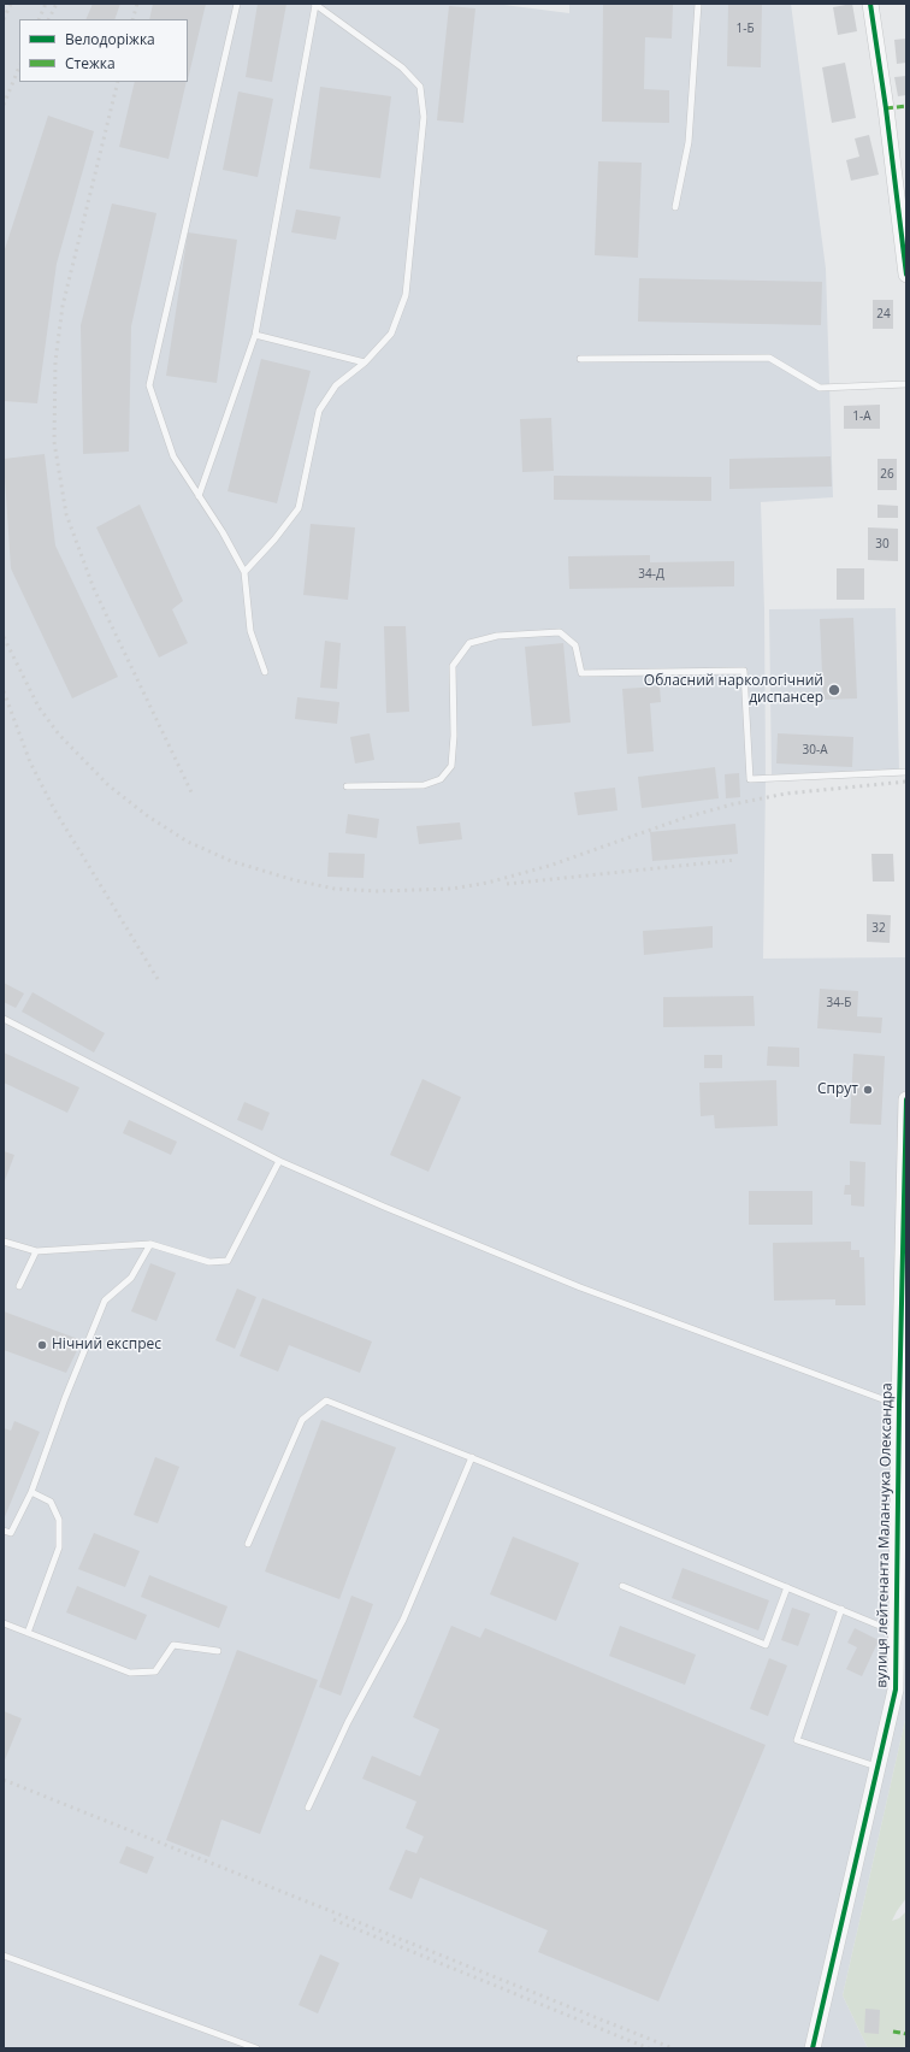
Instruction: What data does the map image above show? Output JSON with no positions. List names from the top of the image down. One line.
{"streets":{"street":["вулиця лейтенанта Маланчука Олександра"]},"places":["Обласний наркологічний диспансер","Спрут","Нічний експрес"],"house_numbers":["1-Б","24","1-А","26","30","34-Д","30-А","32","34-Б"],"legend":["Велодоріжка","Стежка"]}
